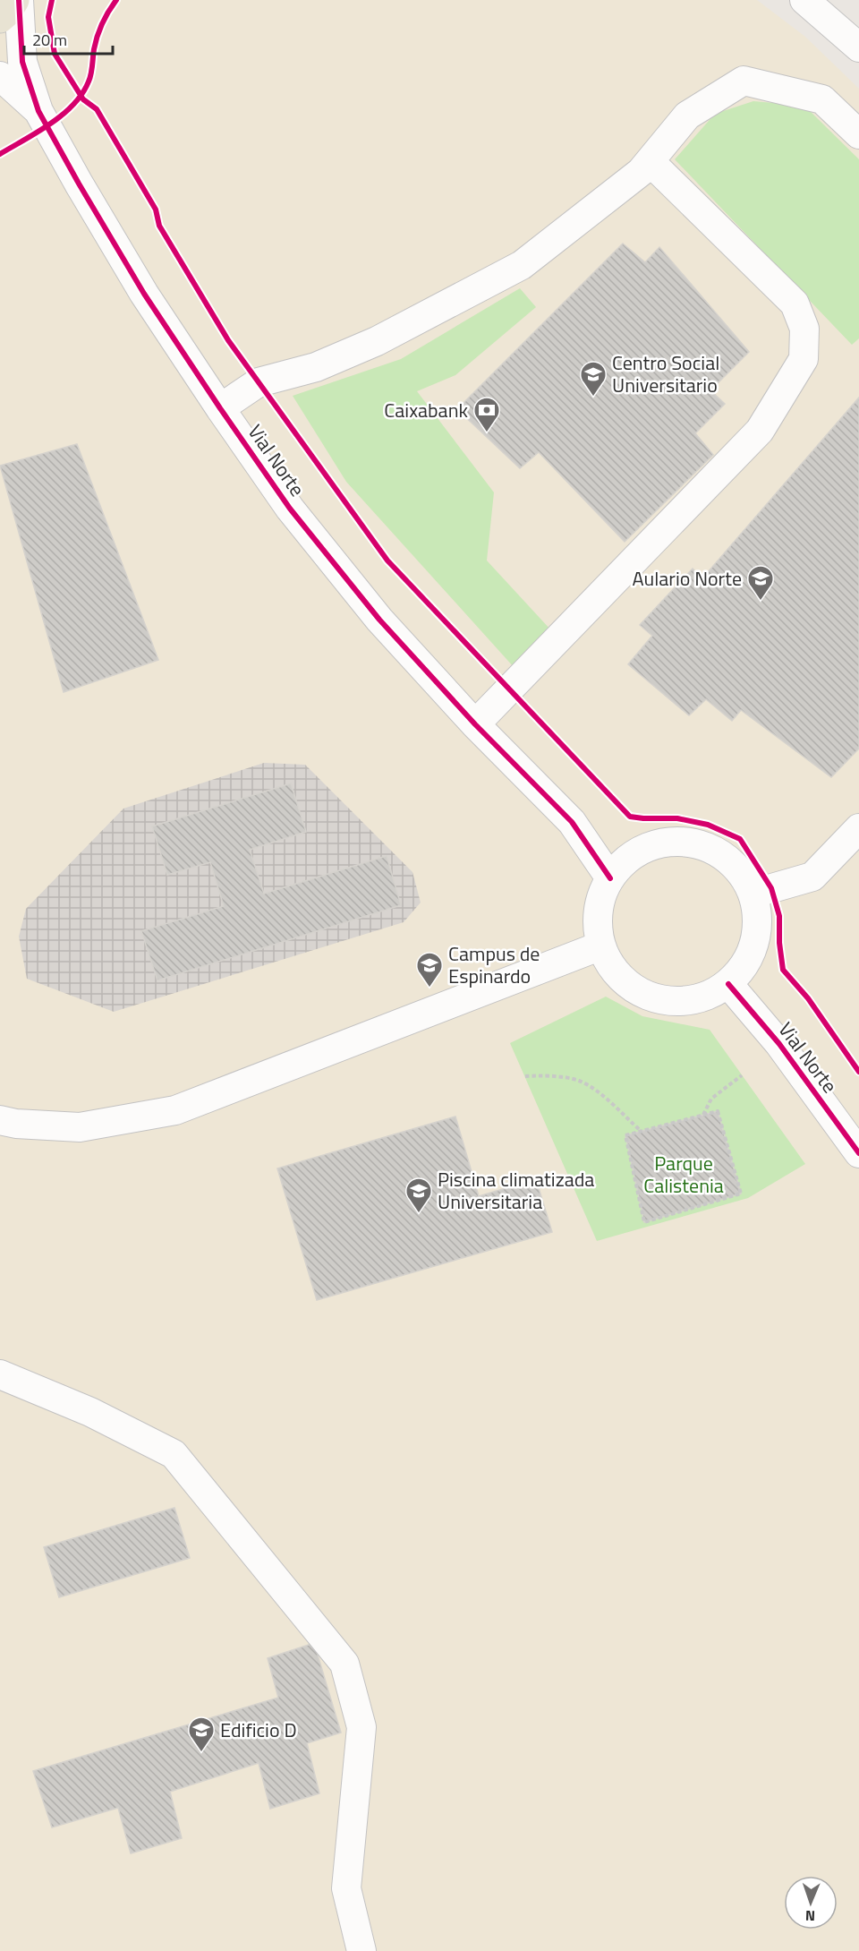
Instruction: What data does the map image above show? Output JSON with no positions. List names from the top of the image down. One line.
{"streets":{"street":["Vial Norte"]},"parks":["Parque Calistenia"],"places":{"school or university":["Centro Social Universitario","Aulario Norte","Campus de Espinardo","Piscina climatizada Universitaria","Edificio D"],"bank":["Caixabank"]},"scale_bar":"20 m","north":"bottom"}
